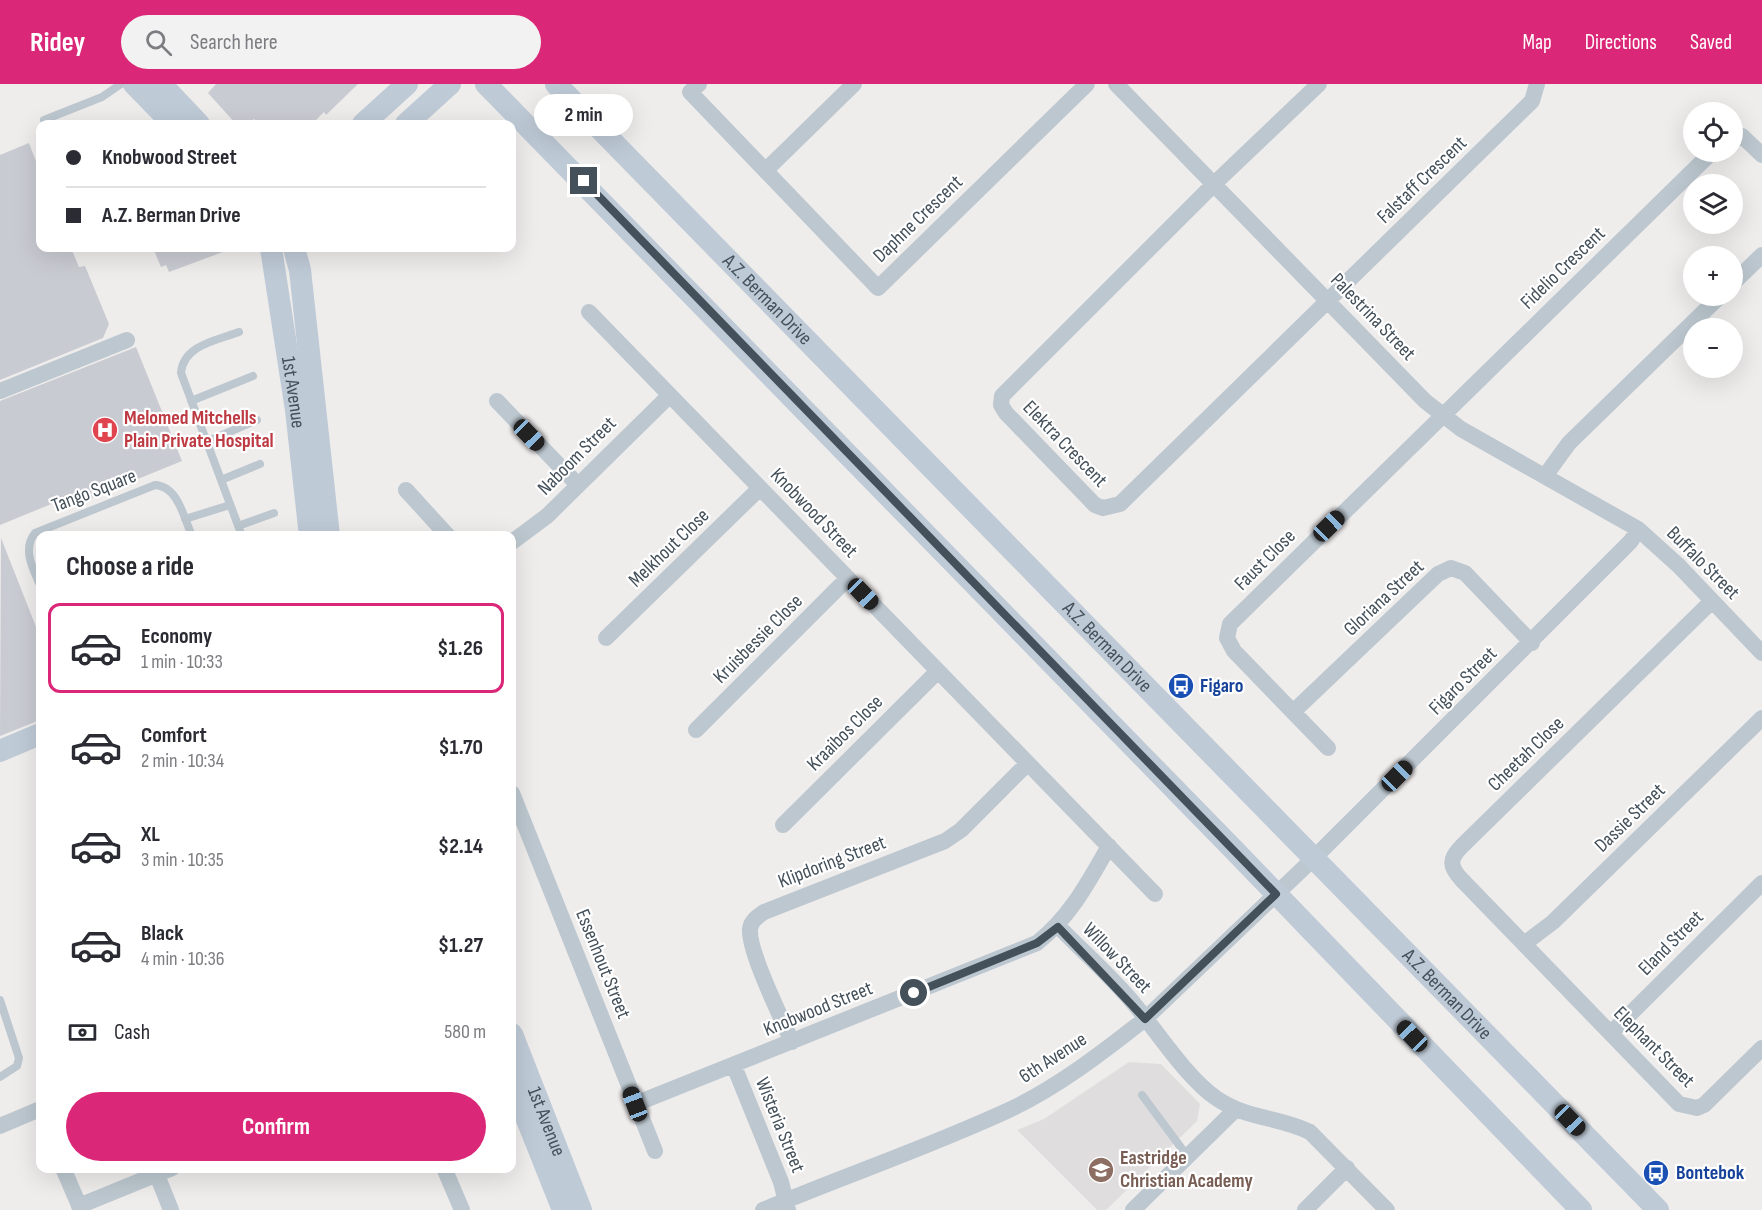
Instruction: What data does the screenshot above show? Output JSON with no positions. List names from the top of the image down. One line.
{"streets":{"main road":["A.Z. Berman Drive","1st Avenue"],"street":["Falstaff Crescent","Daphne Crescent","Fidelio Crescent","Palestrina Street","Elektra Crescent","Naboom Street","Knobwood Street","Melkhout Close","Faust Close","Buffalo Street","Gloriana Street","Kruisbessie Close","Figaro Street","Kraaibos Close","Cheetah Close","Dassie Street","Klipdoring Street","Eland Street","Willow Street","Essenhout Street","Elephant Street","6th Avenue","Wisteria Street"],"lane":["Tango Square"]},"crossings":[["Falstaff Crescent","Palestrina Street"],["Falstaff Crescent","Elektra Crescent"],["Fidelio Crescent","Palestrina Street"],["Fidelio Crescent","Faust Close"],["A.Z. Berman Drive","Figaro Street"],["A.Z. Berman Drive","6th Avenue"],["Palestrina Street","Elektra Crescent"],["Palestrina Street","Faust Close"],["Palestrina Street","Buffalo Street"],["Palestrina Street","Figaro Street"],["Naboom Street","Knobwood Street"],["Knobwood Street","Melkhout Close"],["Knobwood Street","Kruisbessie Close"],["Knobwood Street","Kraaibos Close"],["Knobwood Street","Klipdoring Street"],["Knobwood Street","Willow Street"],["Knobwood Street","Essenhout Street"],["Knobwood Street","Wisteria Street"],["Faust Close","Gloriana Street"],["Buffalo Street","Figaro Street"],["Buffalo Street","Cheetah Close"],["Gloriana Street","Figaro Street"],["Figaro Street","6th Avenue"],["Cheetah Close","Dassie Street"],["Cheetah Close","Elephant Street"],["Dassie Street","Elephant Street"],["Eland Street","Elephant Street"],["Willow Street","6th Avenue"],["6th Avenue","Wisteria Street"]],"places":{"hospital":["Melomed Mitchells Plain Private Hospital"],"bus stop":["Figaro","Bontebok"],"school or university":["Eastridge Christian Academy"]},"page":{"header":"Ridey","search":"Search here","nav":["Map","Directions","Saved"],"bubble":"2 min","map_buttons":["+","−"],"banner":["Knobwood Street","A.Z. Berman Drive"],"heading":"Choose a ride","list":[{"name":"Economy","note":"1 min · 10:33","value":"$1.26"},{"name":"Comfort","note":"2 min · 10:34","value":"$1.70"},{"name":"XL","note":"3 min · 10:35","value":"$2.14"},{"name":"Black","note":"4 min · 10:36","value":"$1.27"}],"pay":["Cash","580 m"],"buttons":"Confirm"}}
